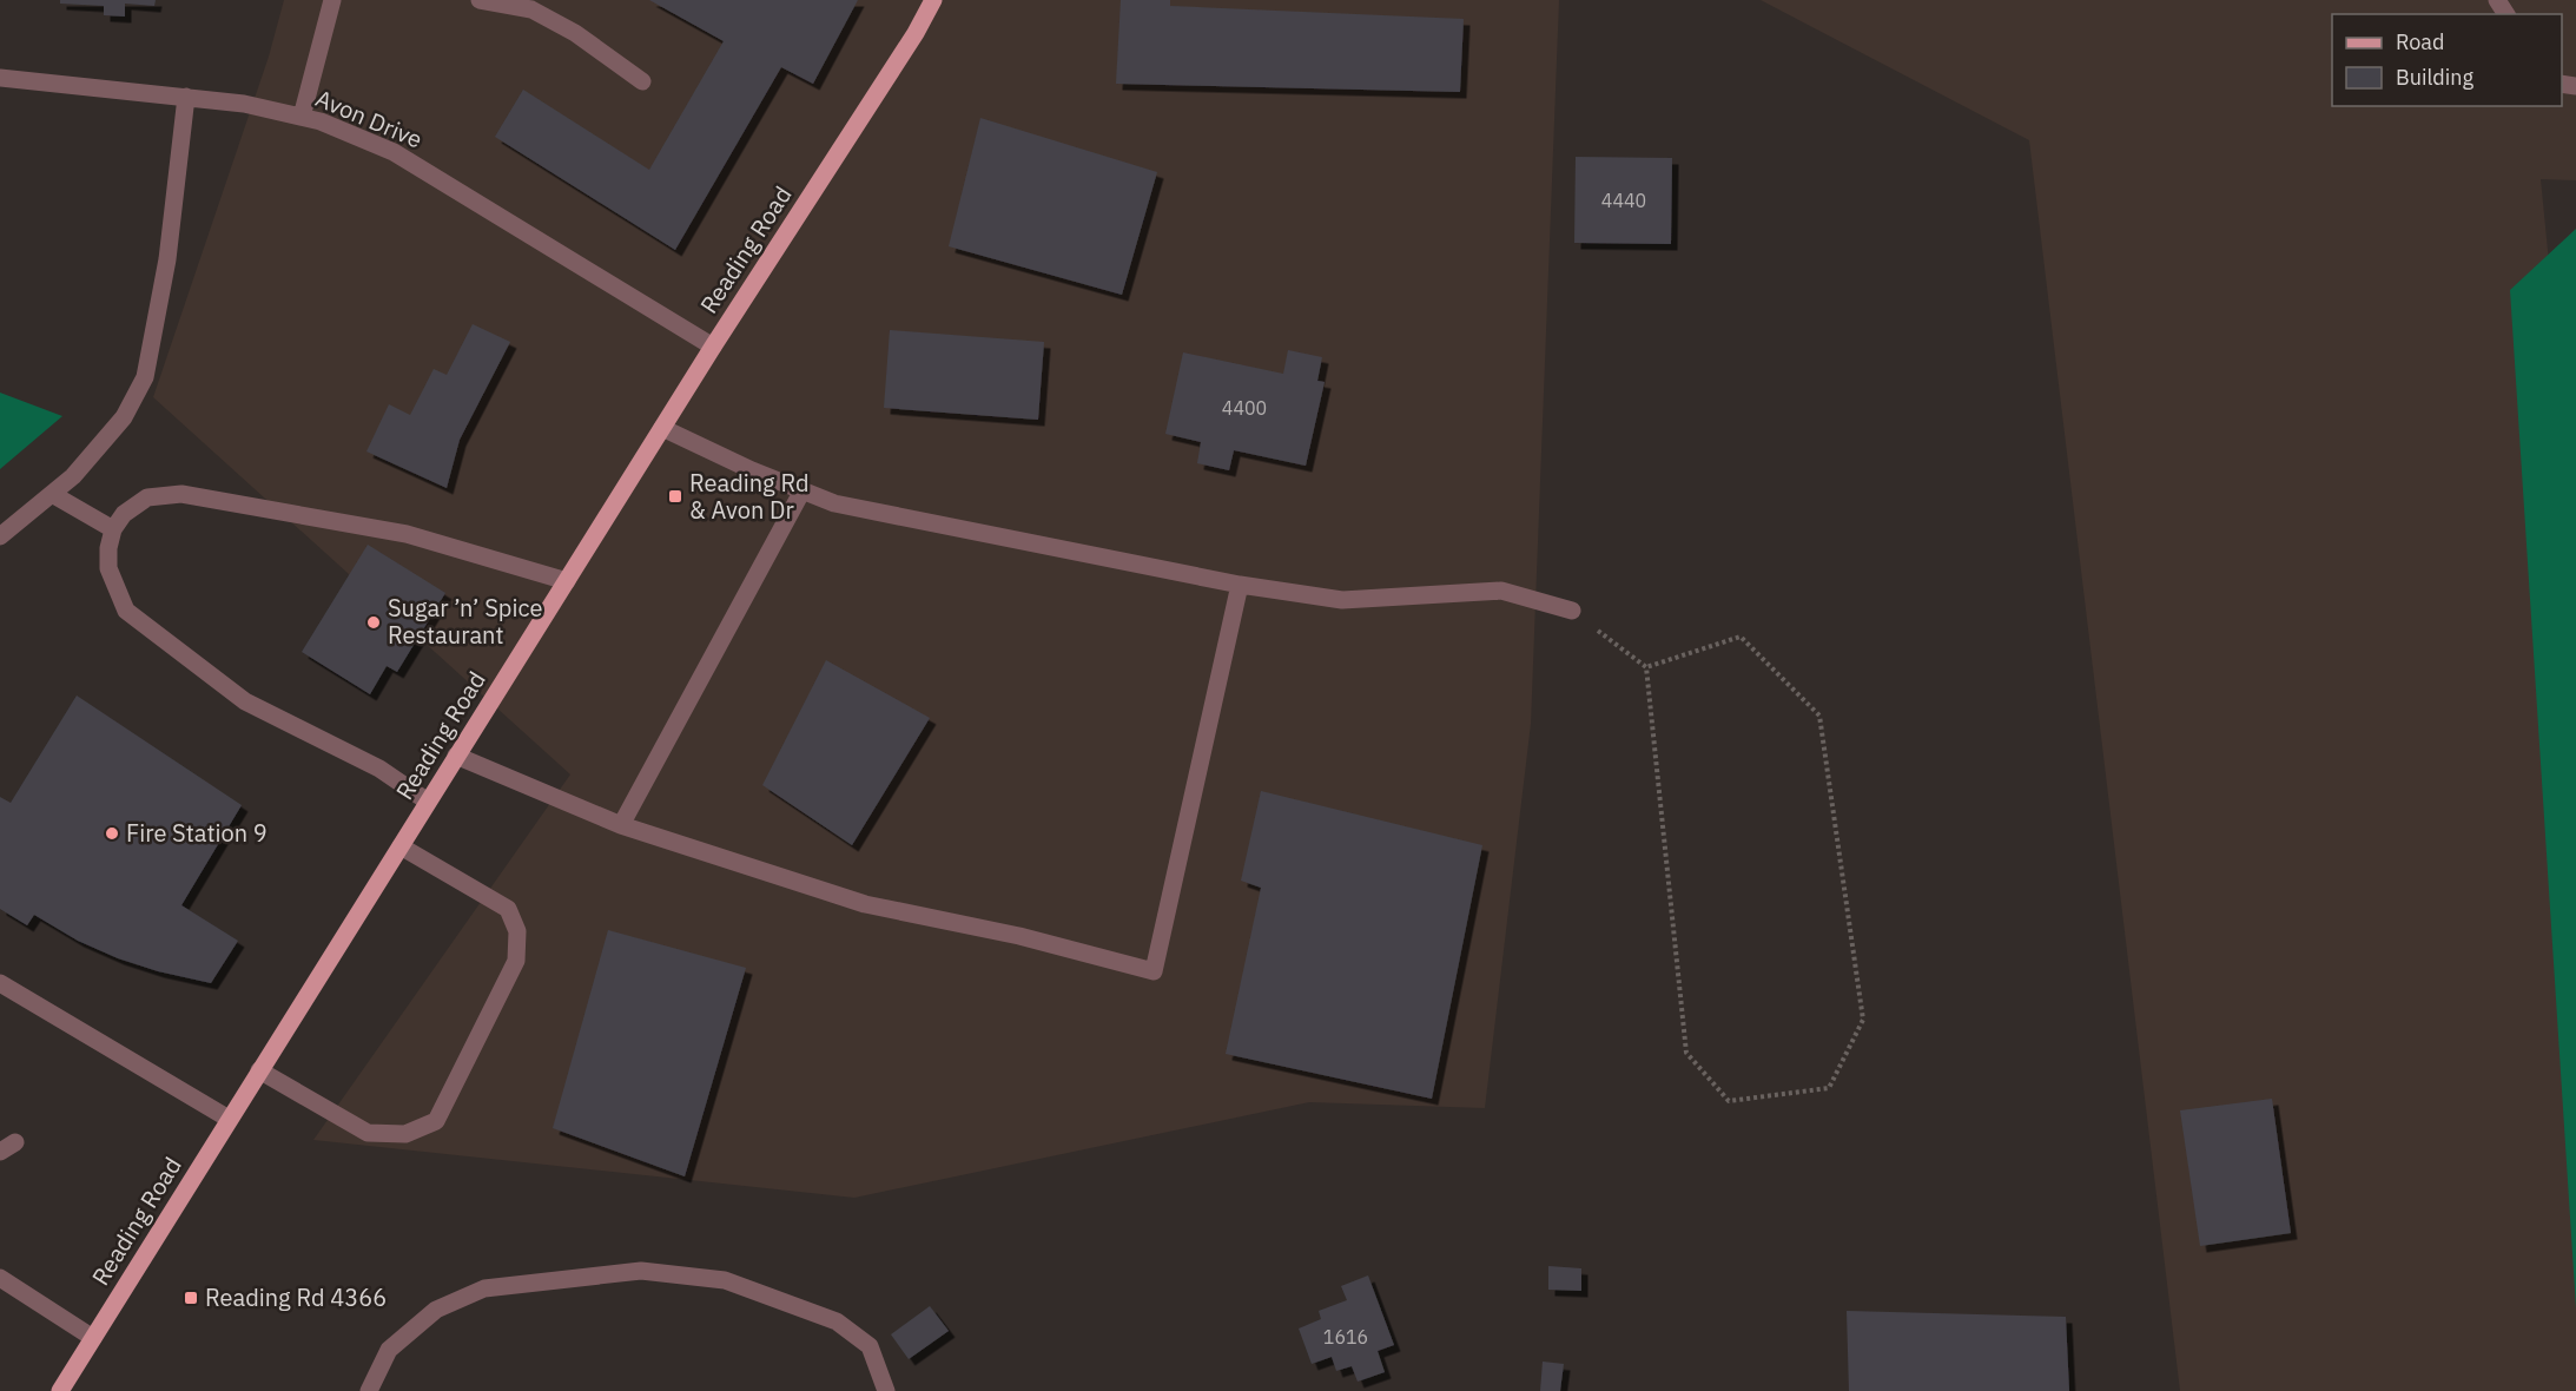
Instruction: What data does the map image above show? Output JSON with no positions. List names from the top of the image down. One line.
{"streets":{"main road":["Reading Road"],"street":["Avon Drive"]},"crossings":[["Avon Drive","Reading Road"]],"places":{"transit":["Reading Rd & Avon Dr","Reading Rd 4366"],"other":["Sugar ’n’ Spice Restaurant","Fire Station 9"]},"house_numbers":["4440","4400","1616"],"legend":["Road","Building"]}
